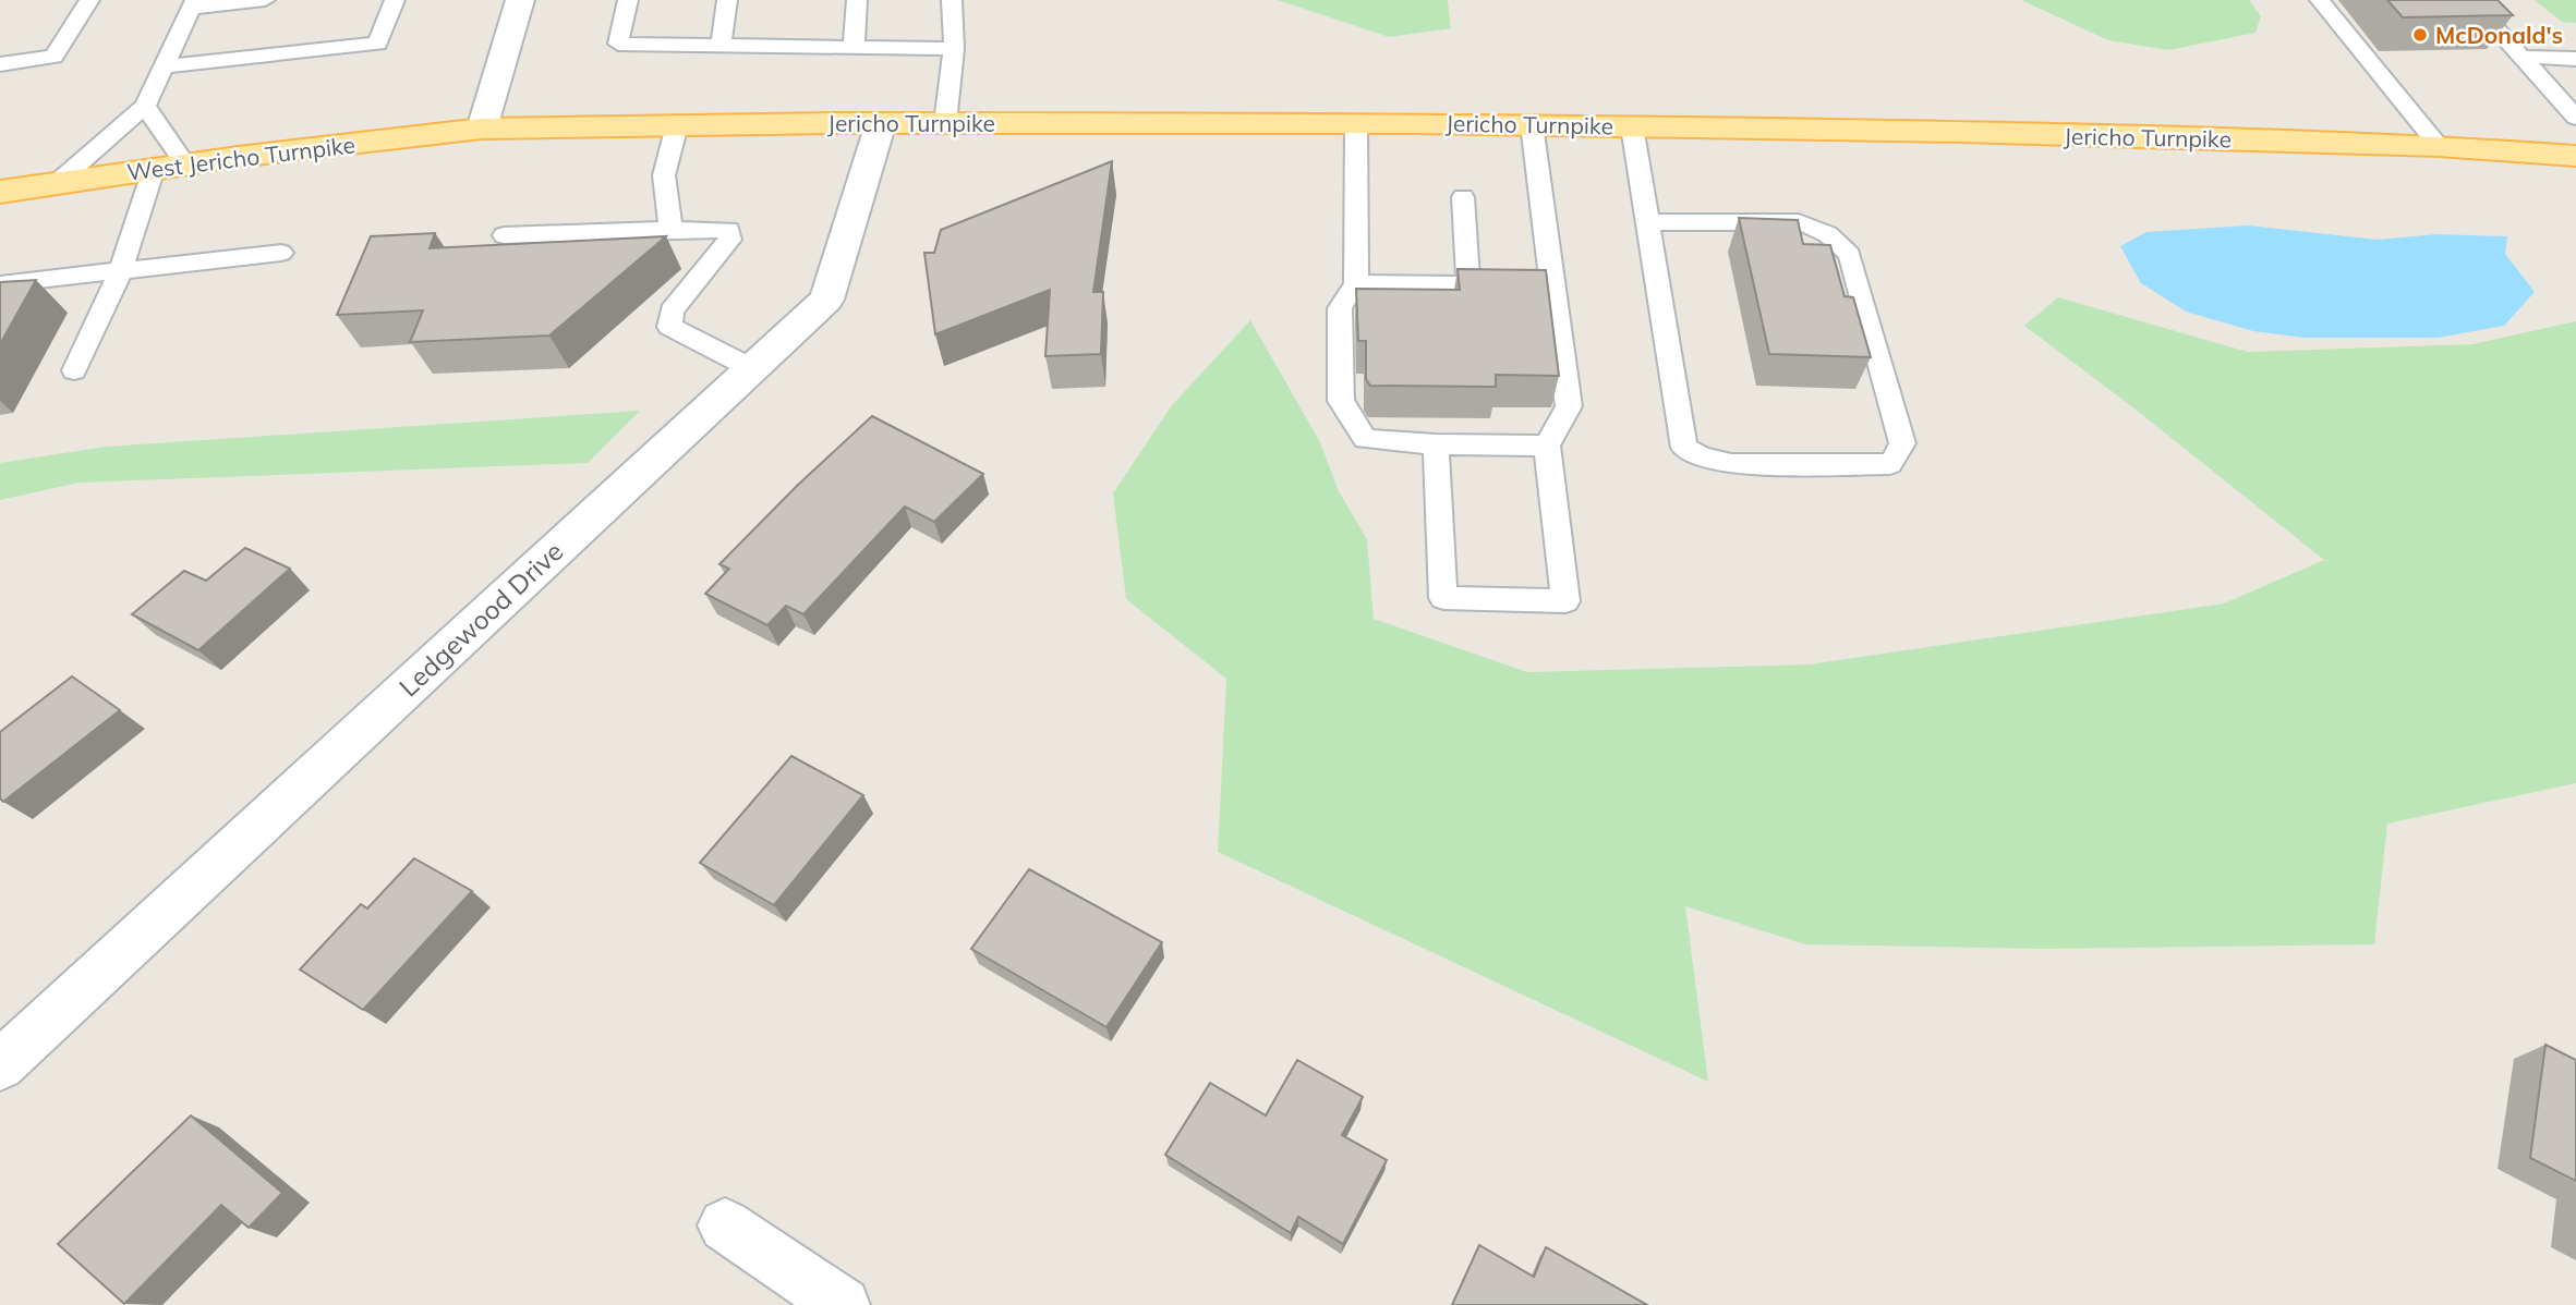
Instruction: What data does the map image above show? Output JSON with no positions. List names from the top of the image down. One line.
{"streets":{"main road":["Jericho Turnpike","West Jericho Turnpike"],"street":["Ledgewood Drive"]},"crossings":[["Jericho Turnpike","West Jericho Turnpike"],["Jericho Turnpike","Ledgewood Drive"]],"places":["McDonald's"]}
